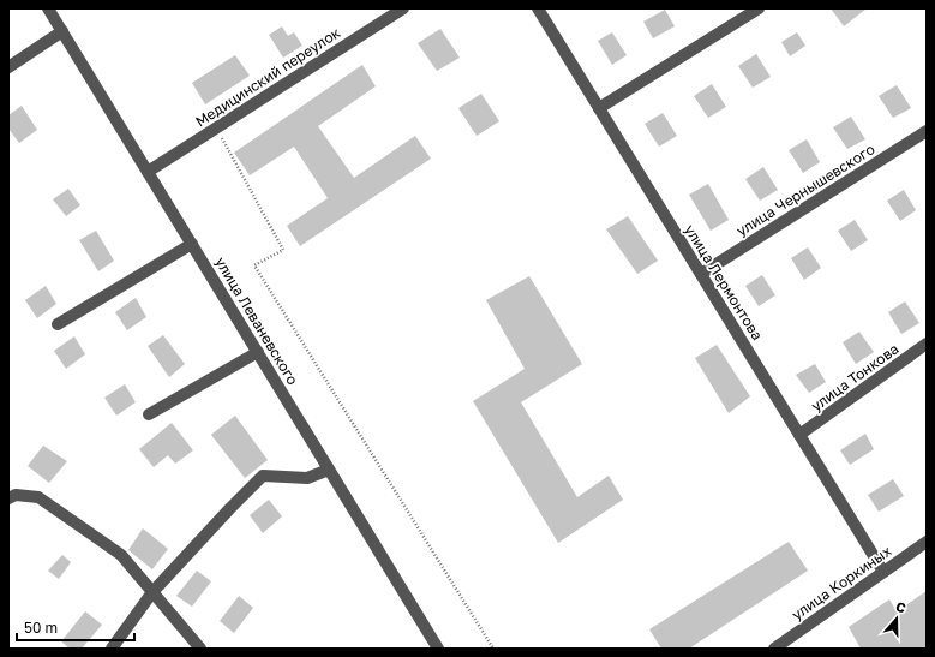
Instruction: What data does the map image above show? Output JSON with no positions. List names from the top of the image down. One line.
{"streets":{"street":["Медицинский переулок","улица Чернышевского","улица Лермонтова","улица Леваневского","улица Тонкова","улица Коркиных"]},"crossings":[["Медицинский переулок","улица Леваневского"],["улица Чернышевского","улица Лермонтова"],["улица Лермонтова","улица Тонкова"],["улица Лермонтова","улица Коркиных"]],"scale_bar":"50 m","north":"top"}
